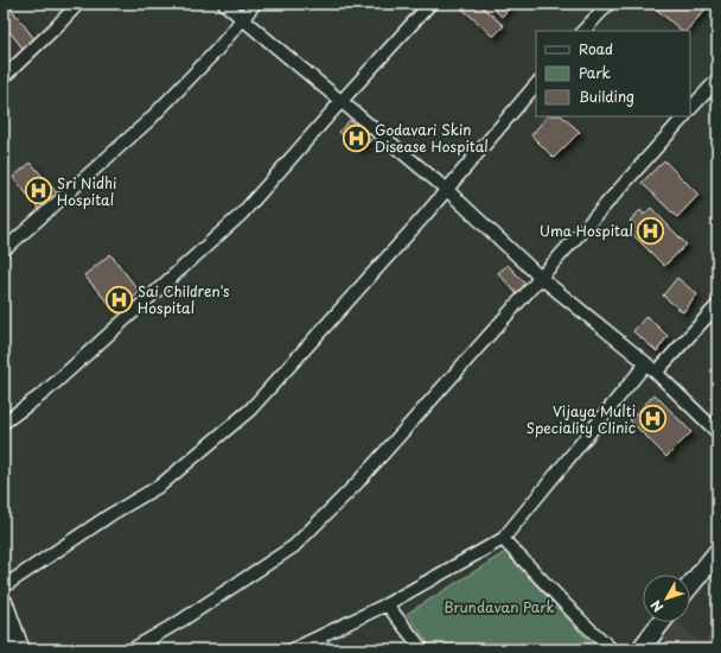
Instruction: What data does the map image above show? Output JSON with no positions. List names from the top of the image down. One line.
{"parks":["Brundavan Park"],"places":{"hospital":["Godavari Skin Disease Hospital","Sri Nidhi Hospital","Uma Hospital","Sai Children's Hospital","Vijaya Multi Speciality Clinic"]},"legend":["Road","Park","Building"],"north":"bottom left"}
